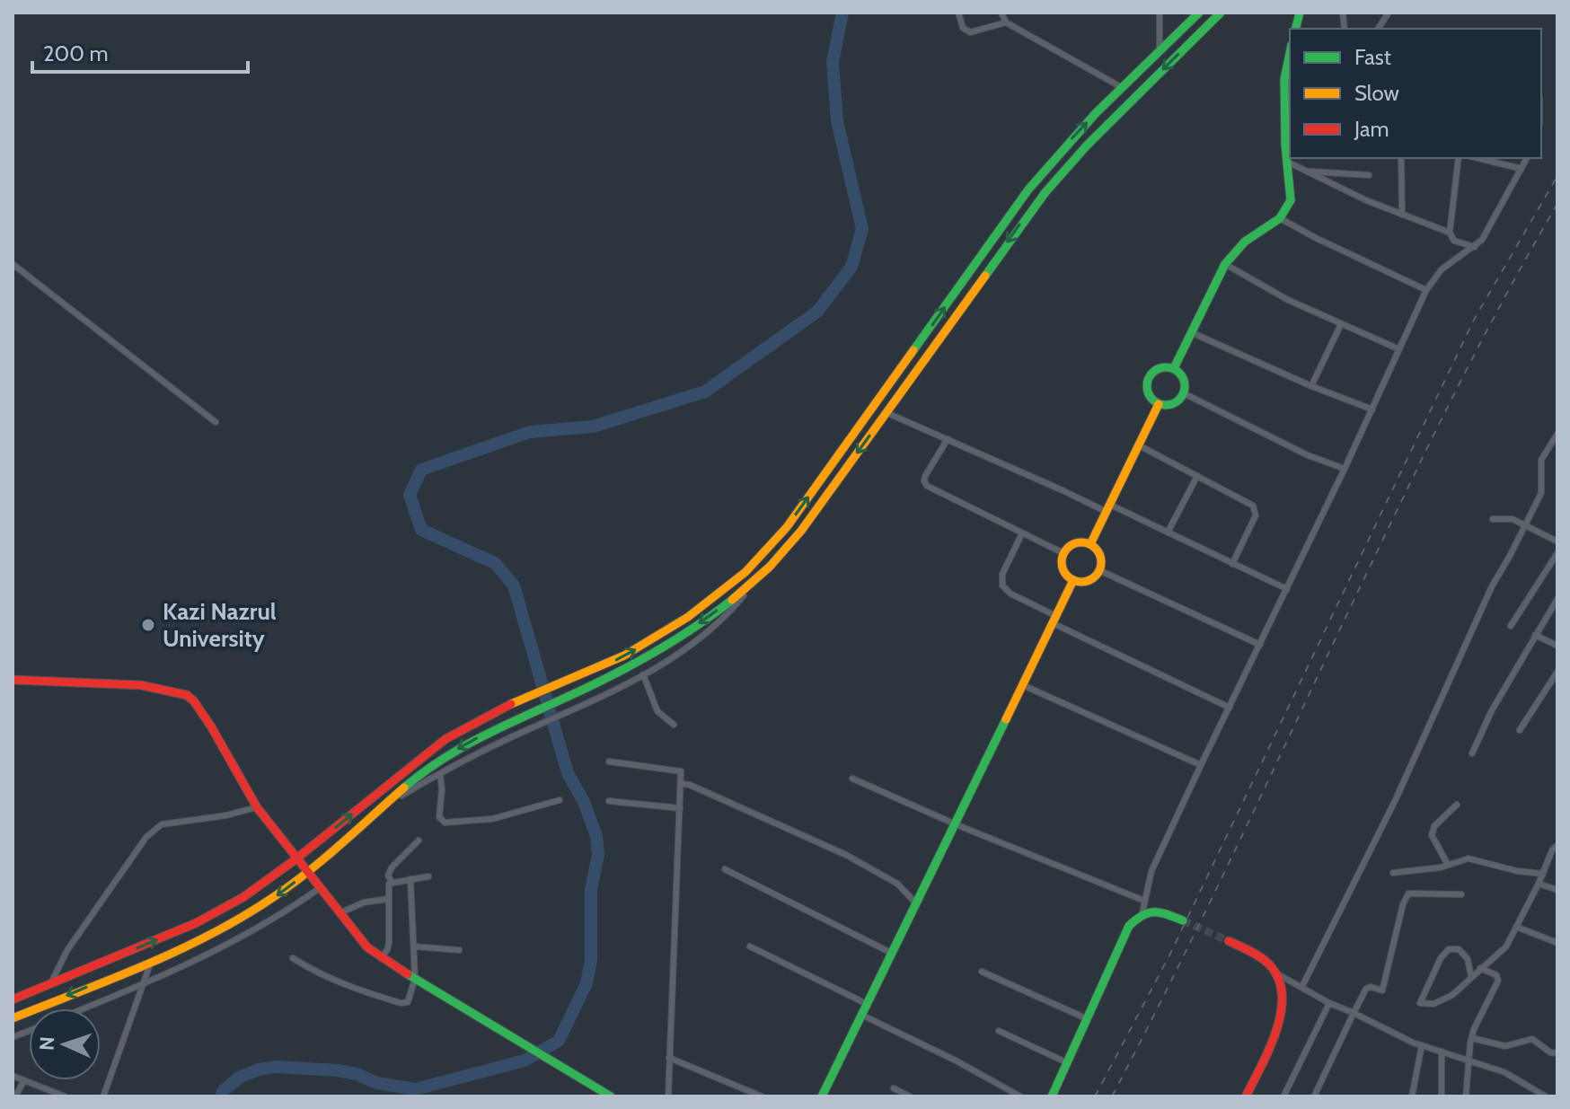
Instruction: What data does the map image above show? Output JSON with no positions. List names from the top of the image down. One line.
{"places":["Kazi Nazrul University"],"legend":["Fast","Slow","Jam"],"scale_bar":"200 m","north":"left"}
